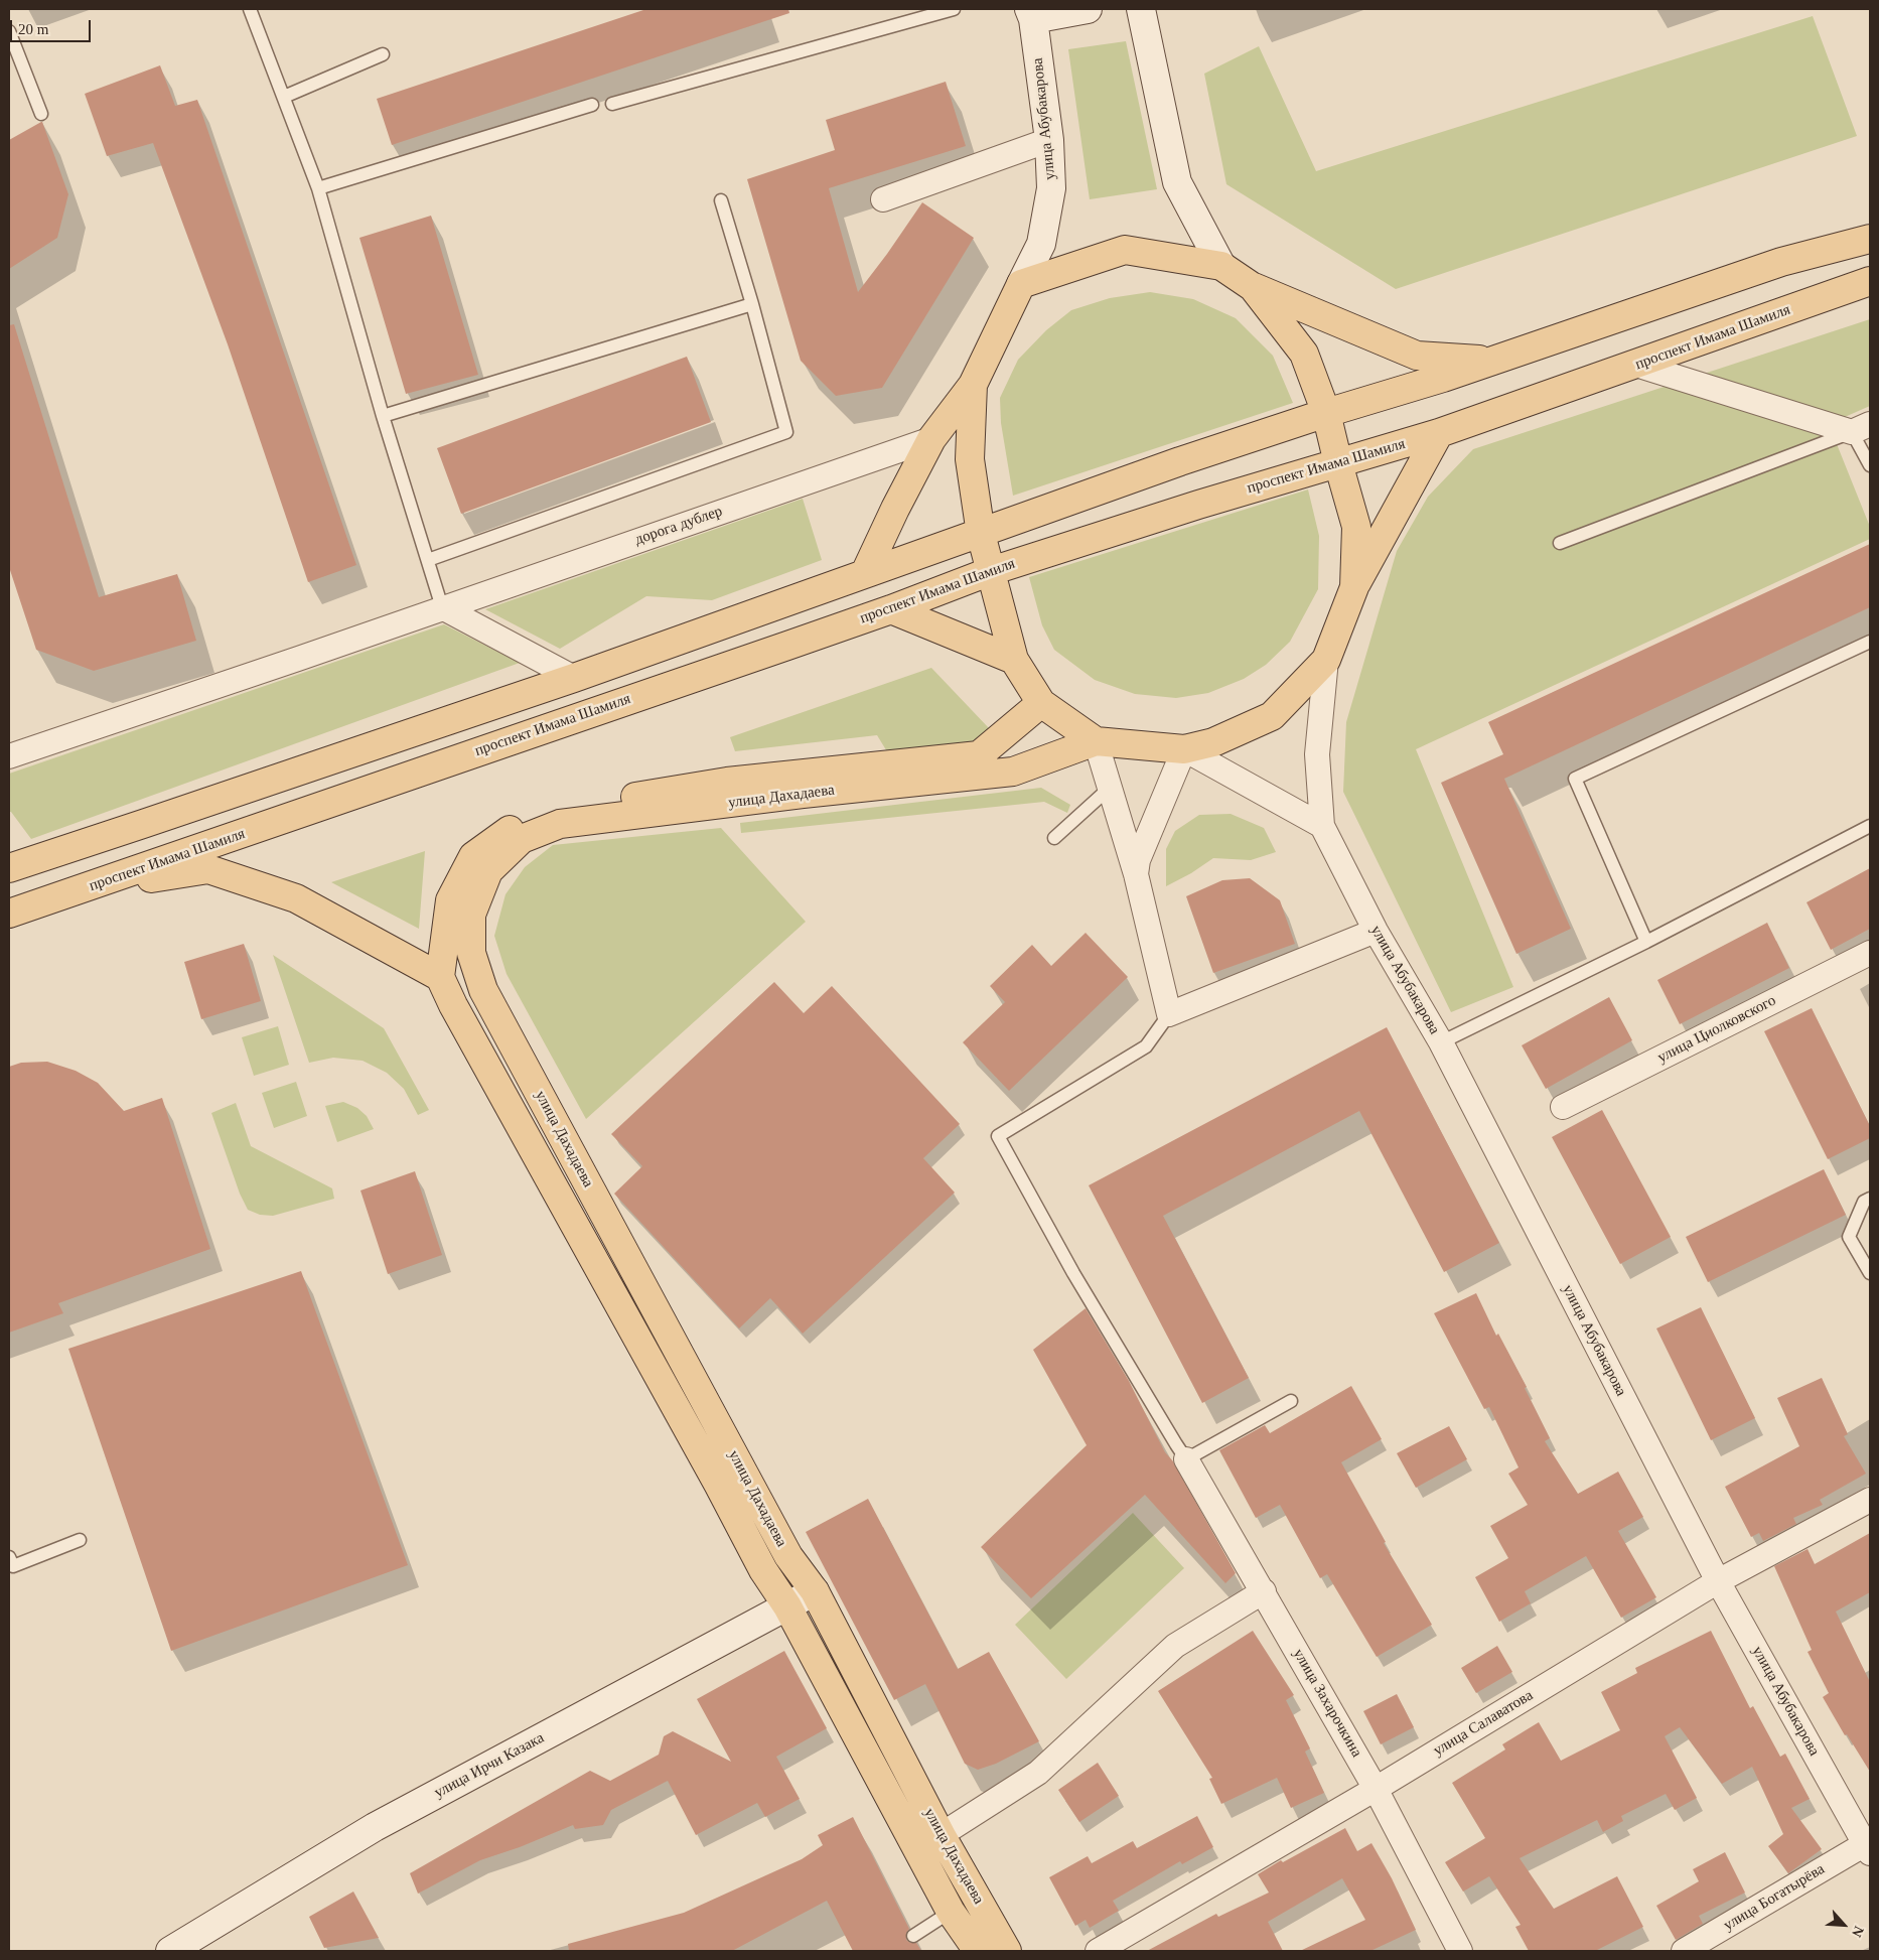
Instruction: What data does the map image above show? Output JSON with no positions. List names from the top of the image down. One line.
{"streets":{"main road":["улица Абубакарова","проспект Имама Шамиля","улица Дахадаева","улица Ирчи Казака"],"street":["дорога дублер","улица Циолковского","улица Захарочкина","улица Салаватова","улица Богатырёва"]},"crossings":[["улица Абубакарова","проспект Имама Шамиля"],["улица Абубакарова","улица Дахадаева"],["улица Абубакарова","улица Салаватова"],["улица Абубакарова","улица Богатырёва"],["улица Дахадаева","улица Ирчи Казака"],["улица Захарочкина","улица Салаватова"]],"scale_bar":"20 m","north":"bottom right"}
